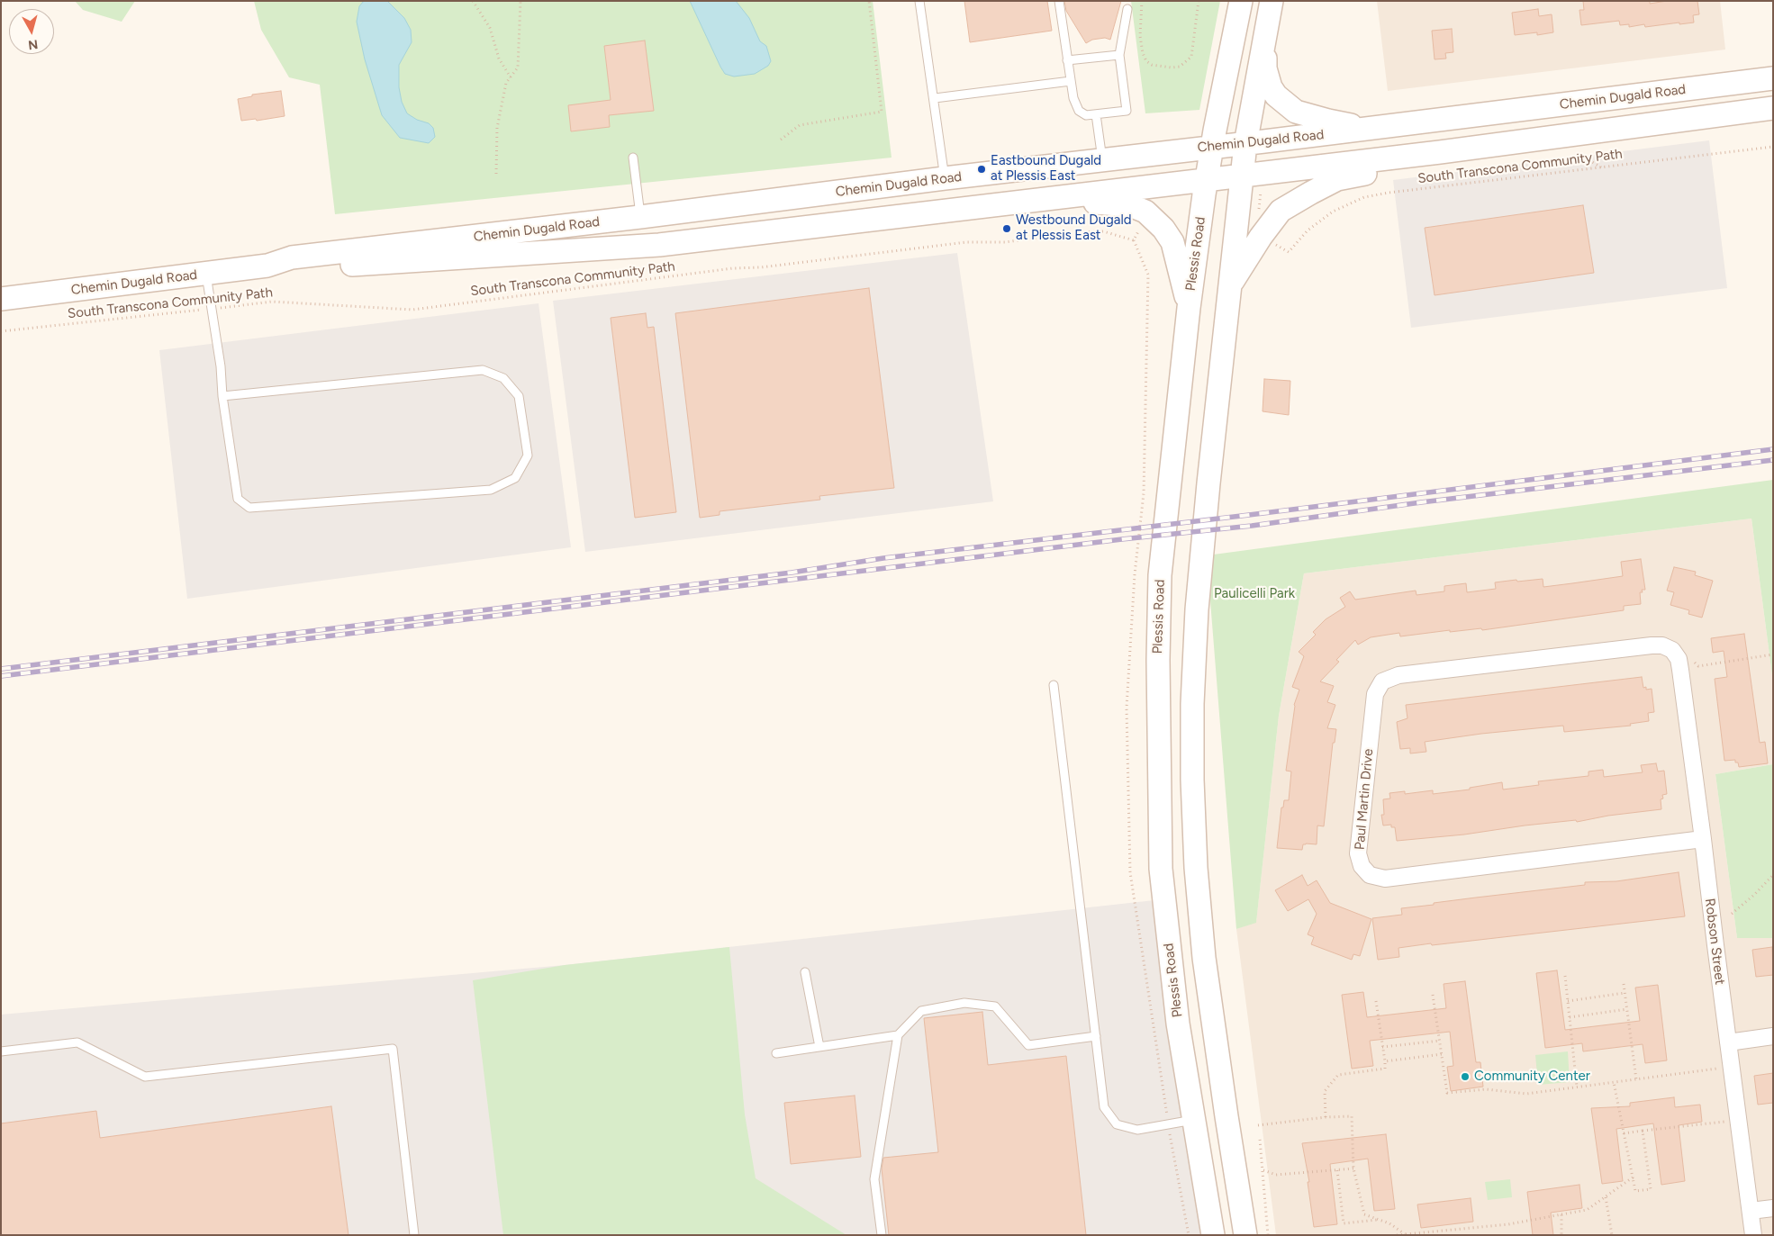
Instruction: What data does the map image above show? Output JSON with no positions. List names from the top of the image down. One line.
{"streets":{"main road":["Chemin Dugald Road","Plessis Road"],"street":["Paul Martin Drive","Robson Street"],"path":["South Transcona Community Path"]},"crossings":[["Chemin Dugald Road","Plessis Road"],["Paul Martin Drive","Robson Street"]],"parks":["Paulicelli Park"],"places":["Eastbound Dugald at Plessis East","Westbound Dugald at Plessis East","Community Center"],"north":"bottom"}
